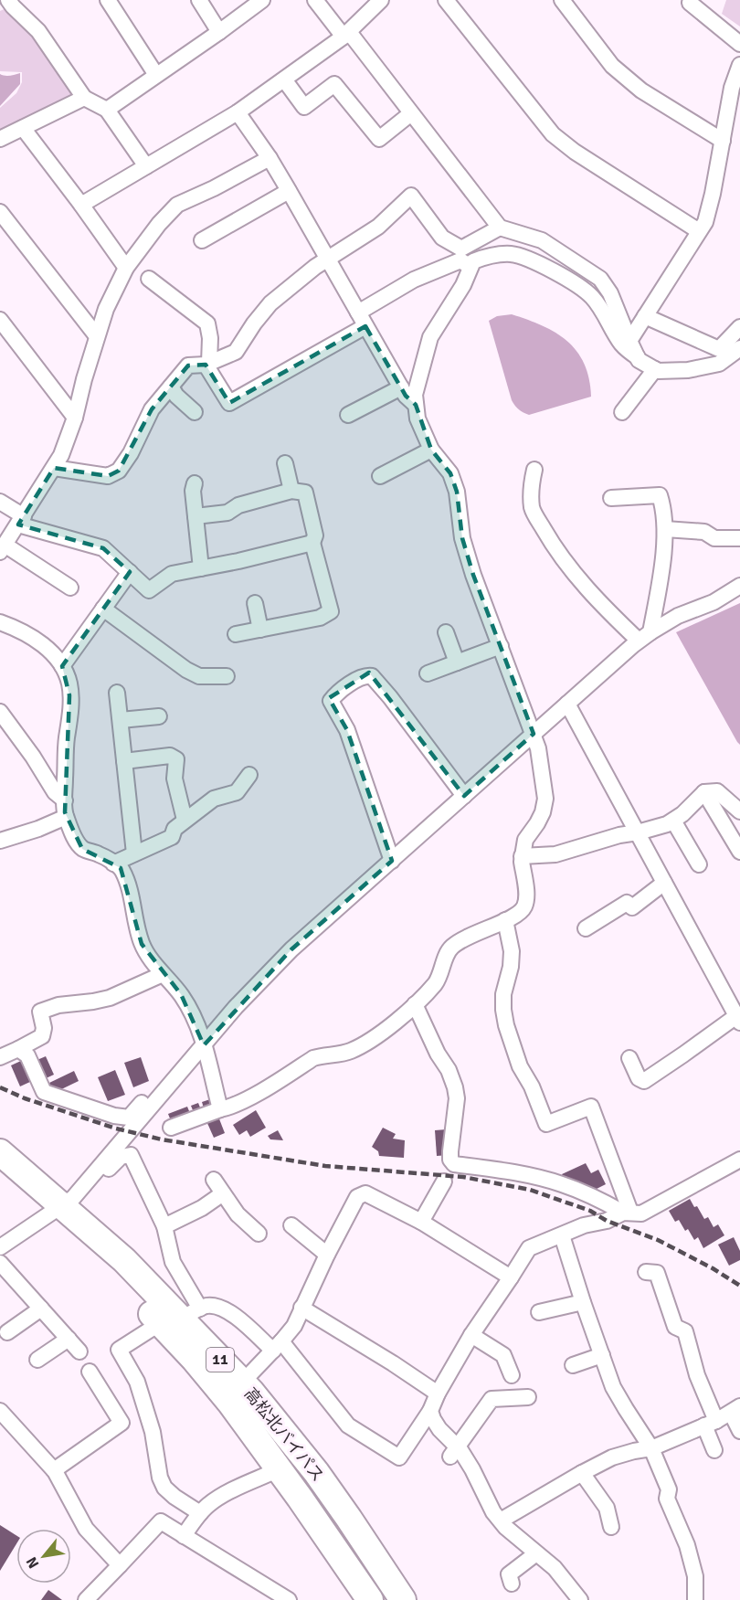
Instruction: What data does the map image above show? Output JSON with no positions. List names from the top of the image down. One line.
{"streets":{"highway":["11","高松北バイパス"]},"north":"bottom left"}
